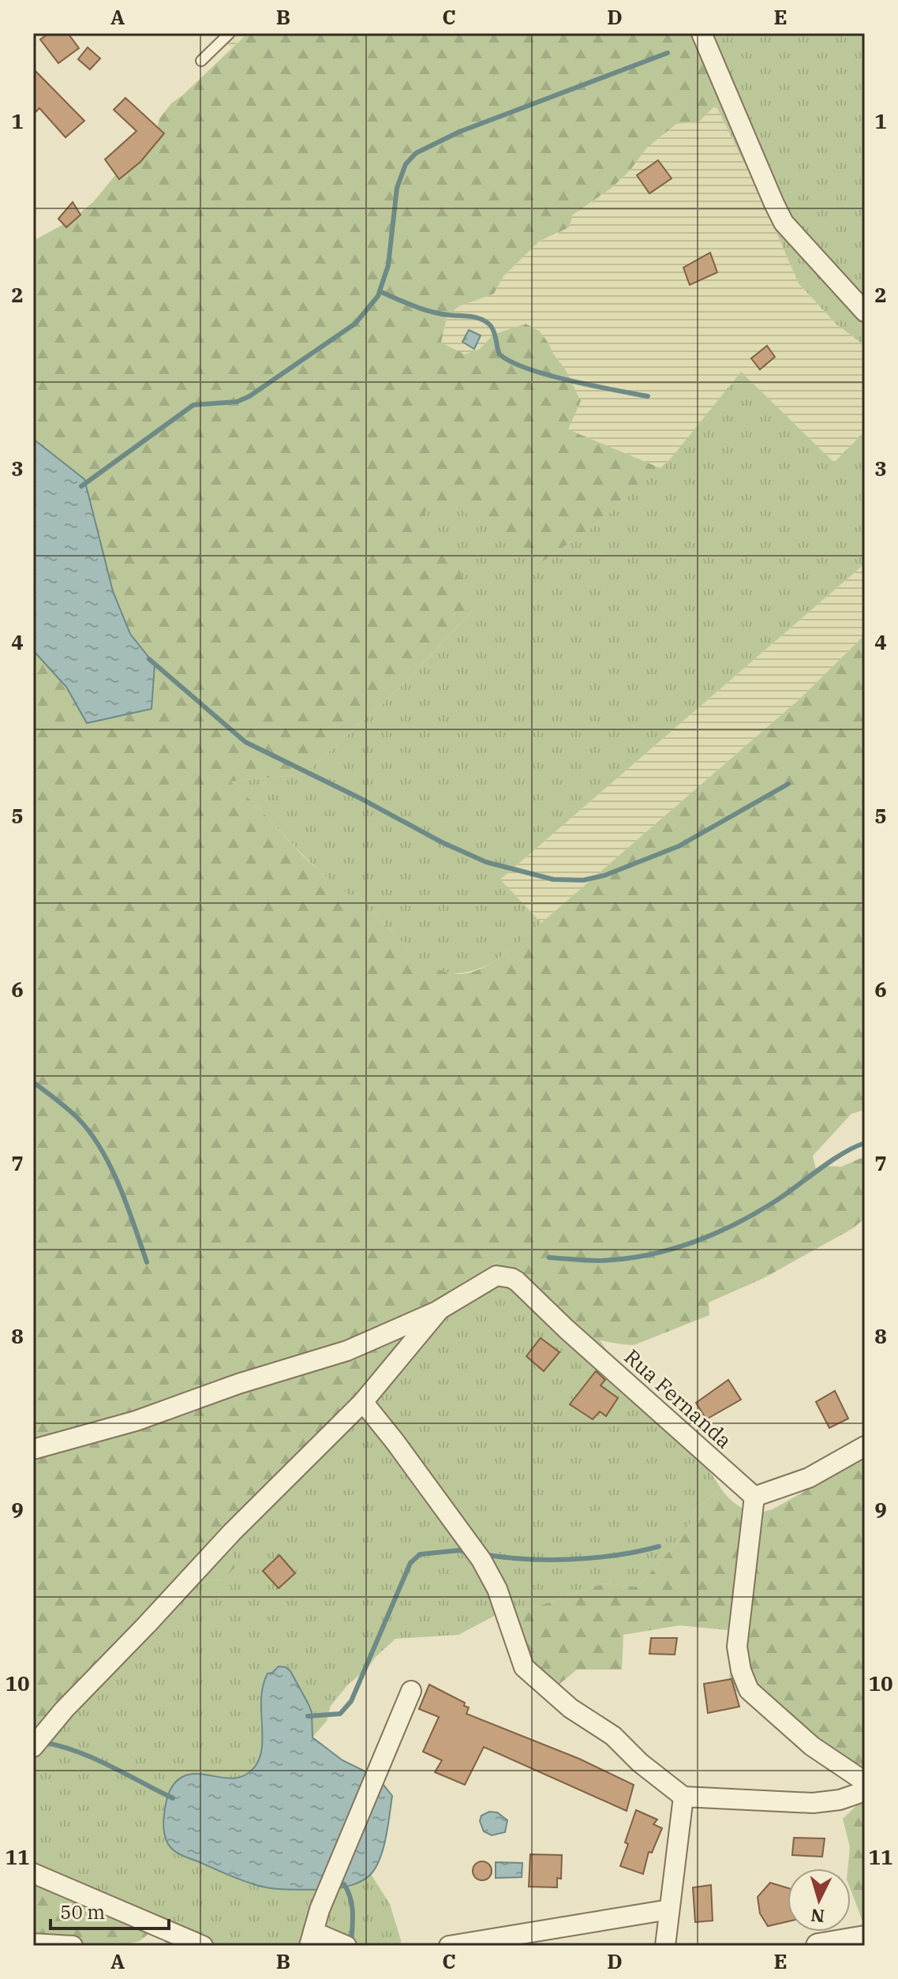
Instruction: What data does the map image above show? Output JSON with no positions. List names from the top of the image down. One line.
{"streets":{"street":["Rua Fernanda"]},"scale_bar":"50 m","north":"bottom","grid":{"columns":["A","B","C","D","E"],"rows":["1","2","3","4","5","6","7","8","9","10","11"]}}
